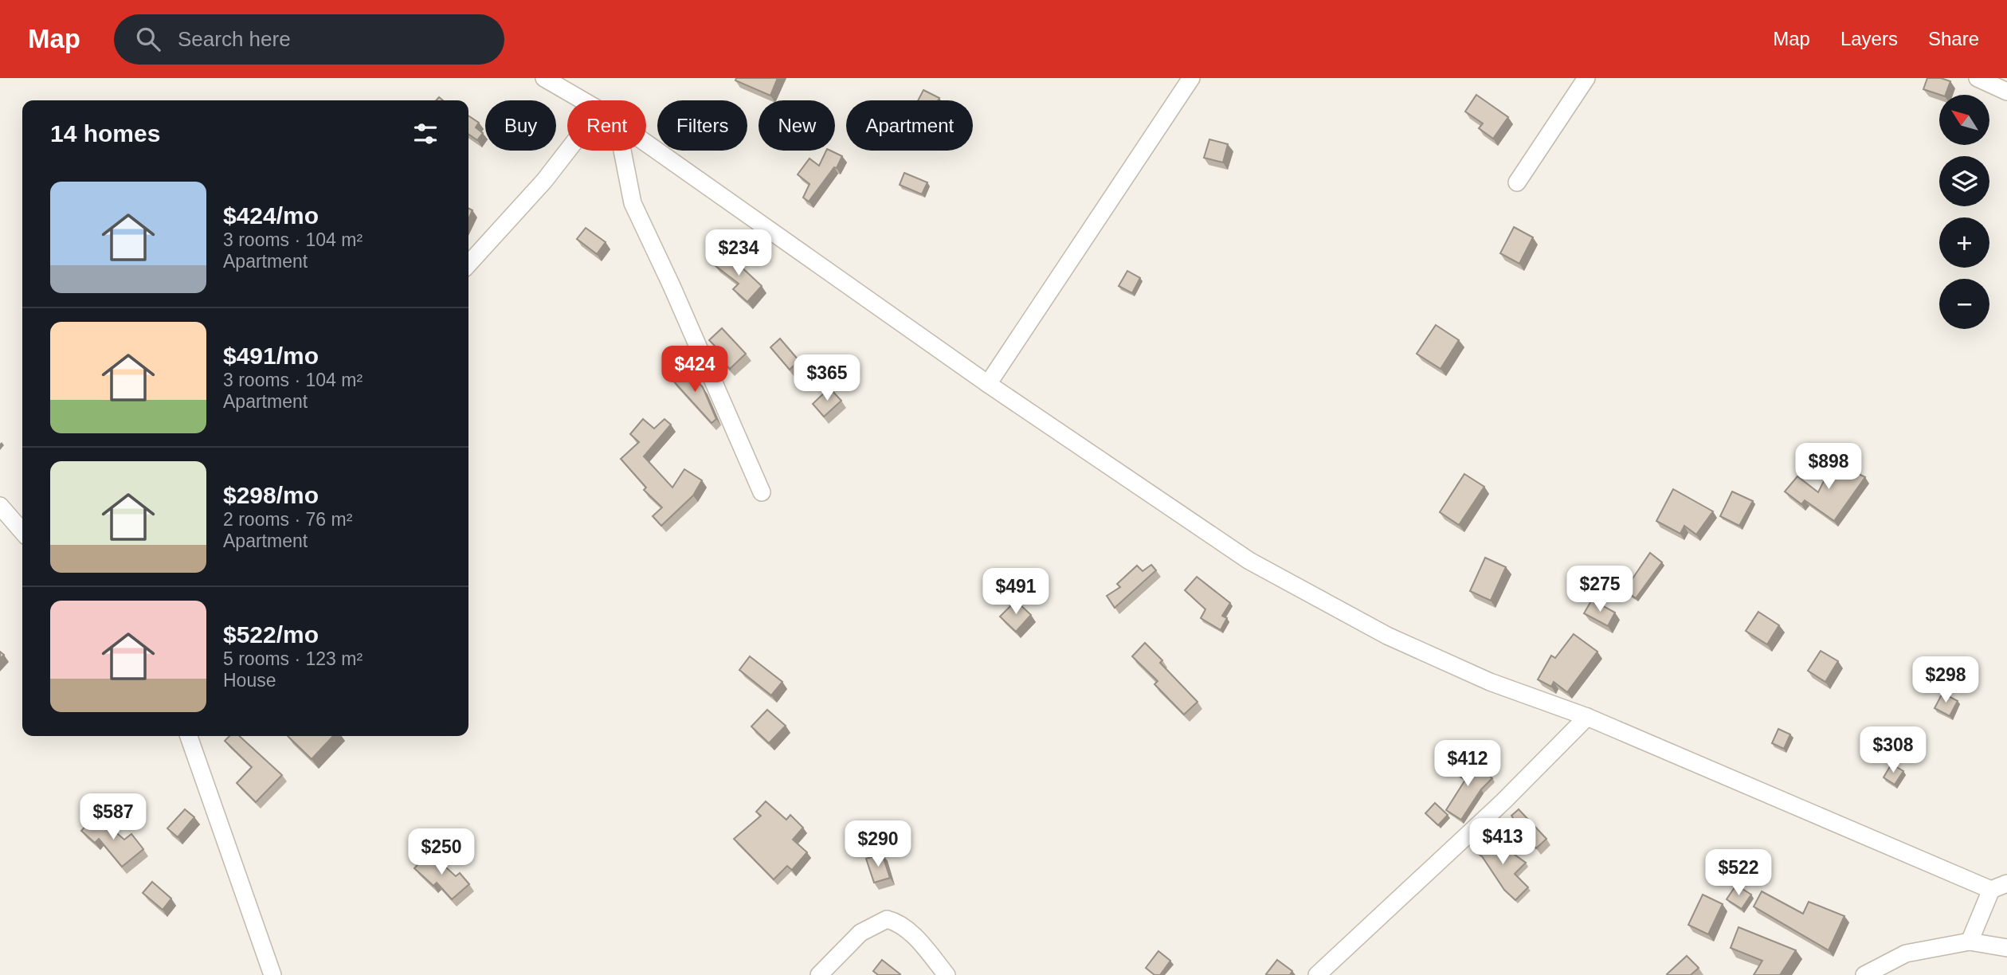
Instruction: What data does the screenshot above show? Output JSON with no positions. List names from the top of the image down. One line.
{"north":"top left","page":{"header":"Map","search":"Search here","nav":["Map","Layers","Share"],"map_buttons":["+","−"],"chip":["Buy","Rent","Filters","New","Apartment"],"heading":"14 homes","list":[{"name":"$424/mo","note":"3 rooms · 104 m² · Apartment"},{"name":"$491/mo","note":"3 rooms · 104 m² · Apartment"},{"name":"$298/mo","note":"2 rooms · 76 m² · Apartment"},{"name":"$522/mo","note":"5 rooms · 123 m² · House"}],"price":["$234","$424","$365","$898","$275","$491","$298","$308","$412","$587","$413","$290","$250","$522"]}}
